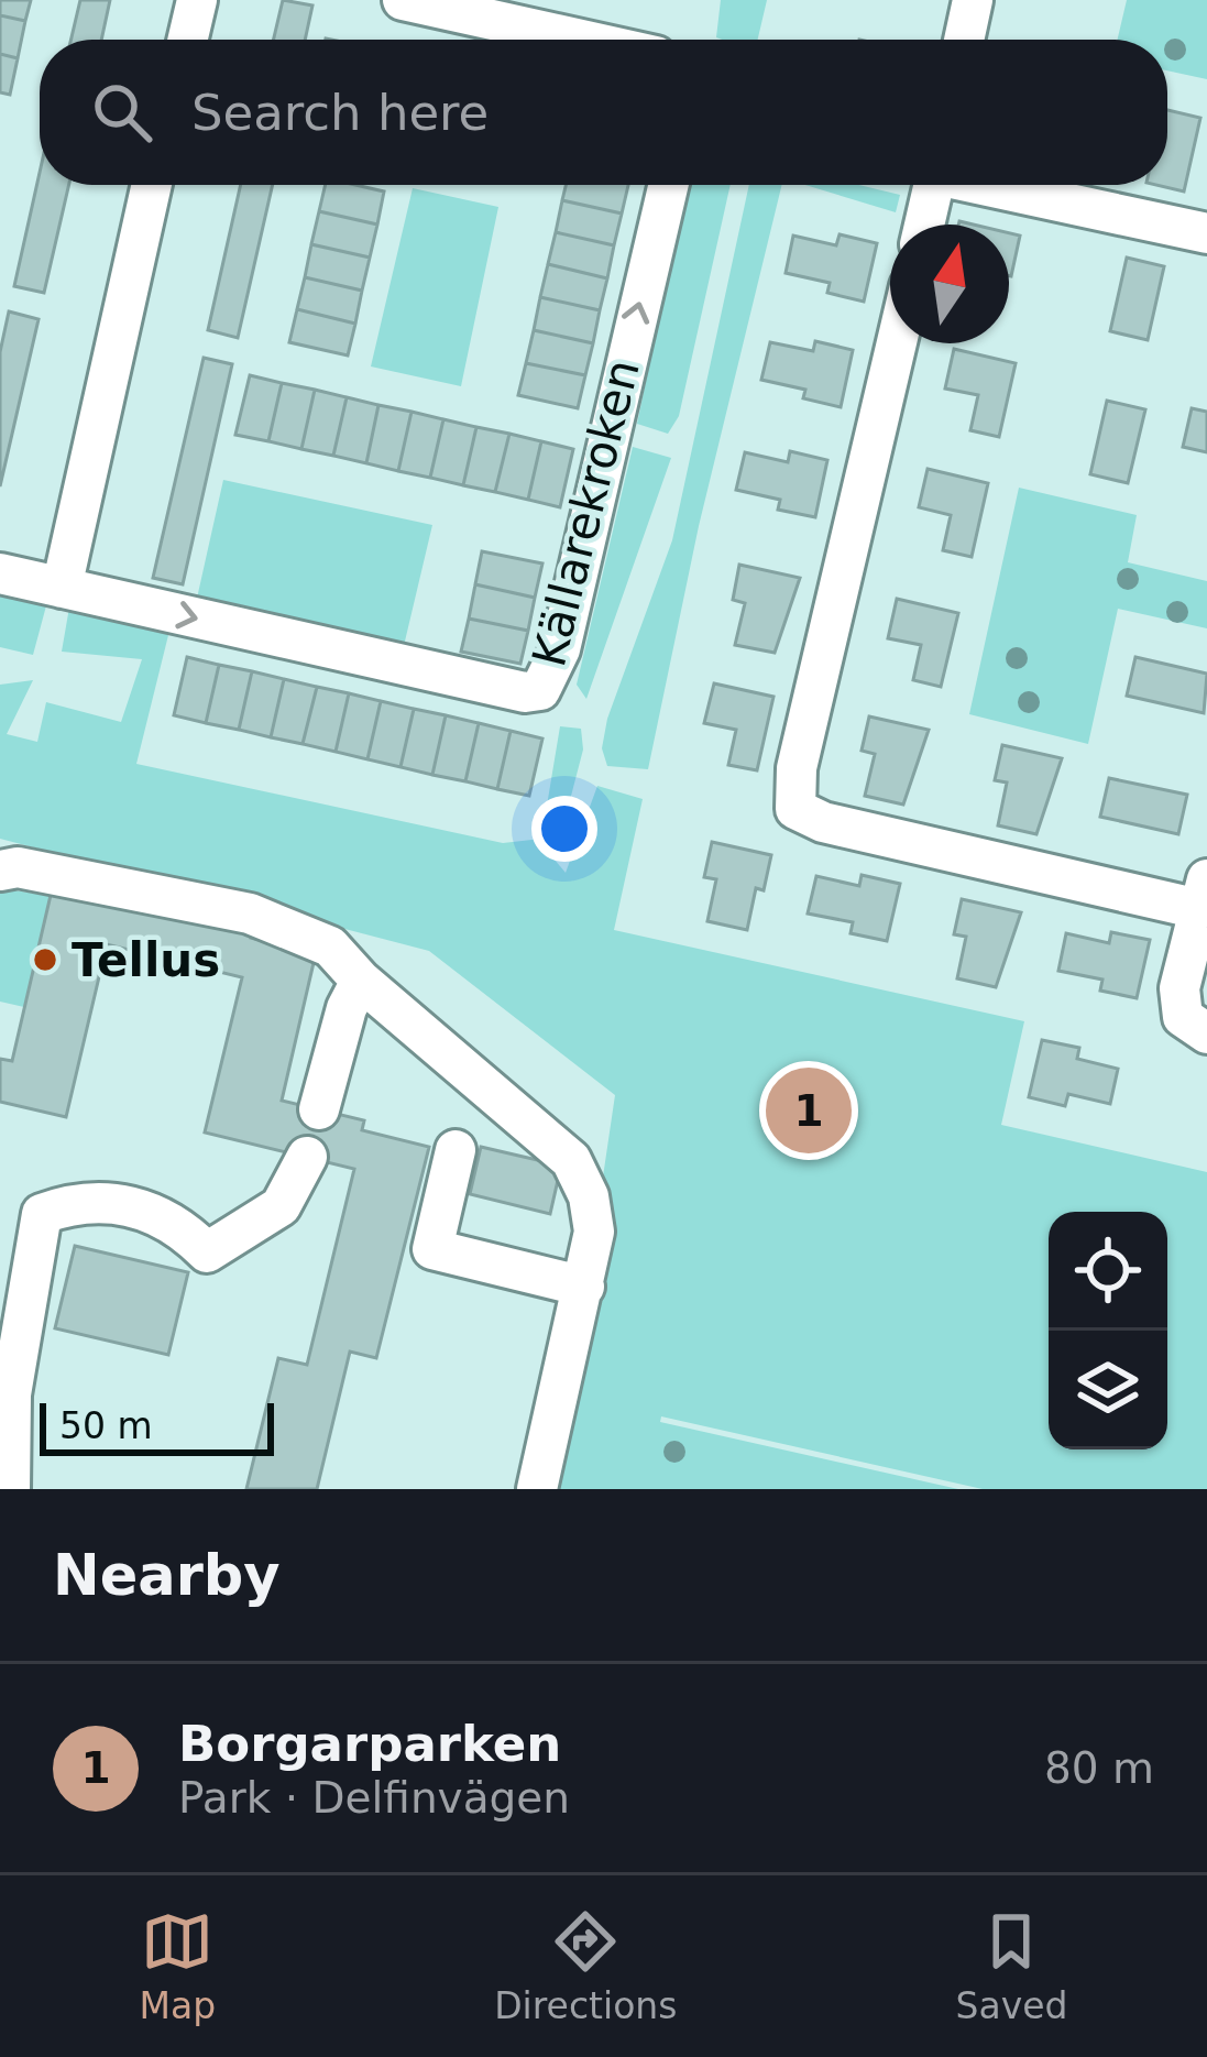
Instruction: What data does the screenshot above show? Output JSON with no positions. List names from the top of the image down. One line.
{"streets":{"street":["Källarekroken"]},"places":["Tellus"],"scale_bar":"50 m","north":"top","page":{"search":"Search here","pins":"1","scale":"50 m","heading":"Nearby","list":[{"mark":"1","name":"Borgarparken","note":"Park · Delfinvägen","value":"80 m"}],"nav":["Map","Directions","Saved"]}}
